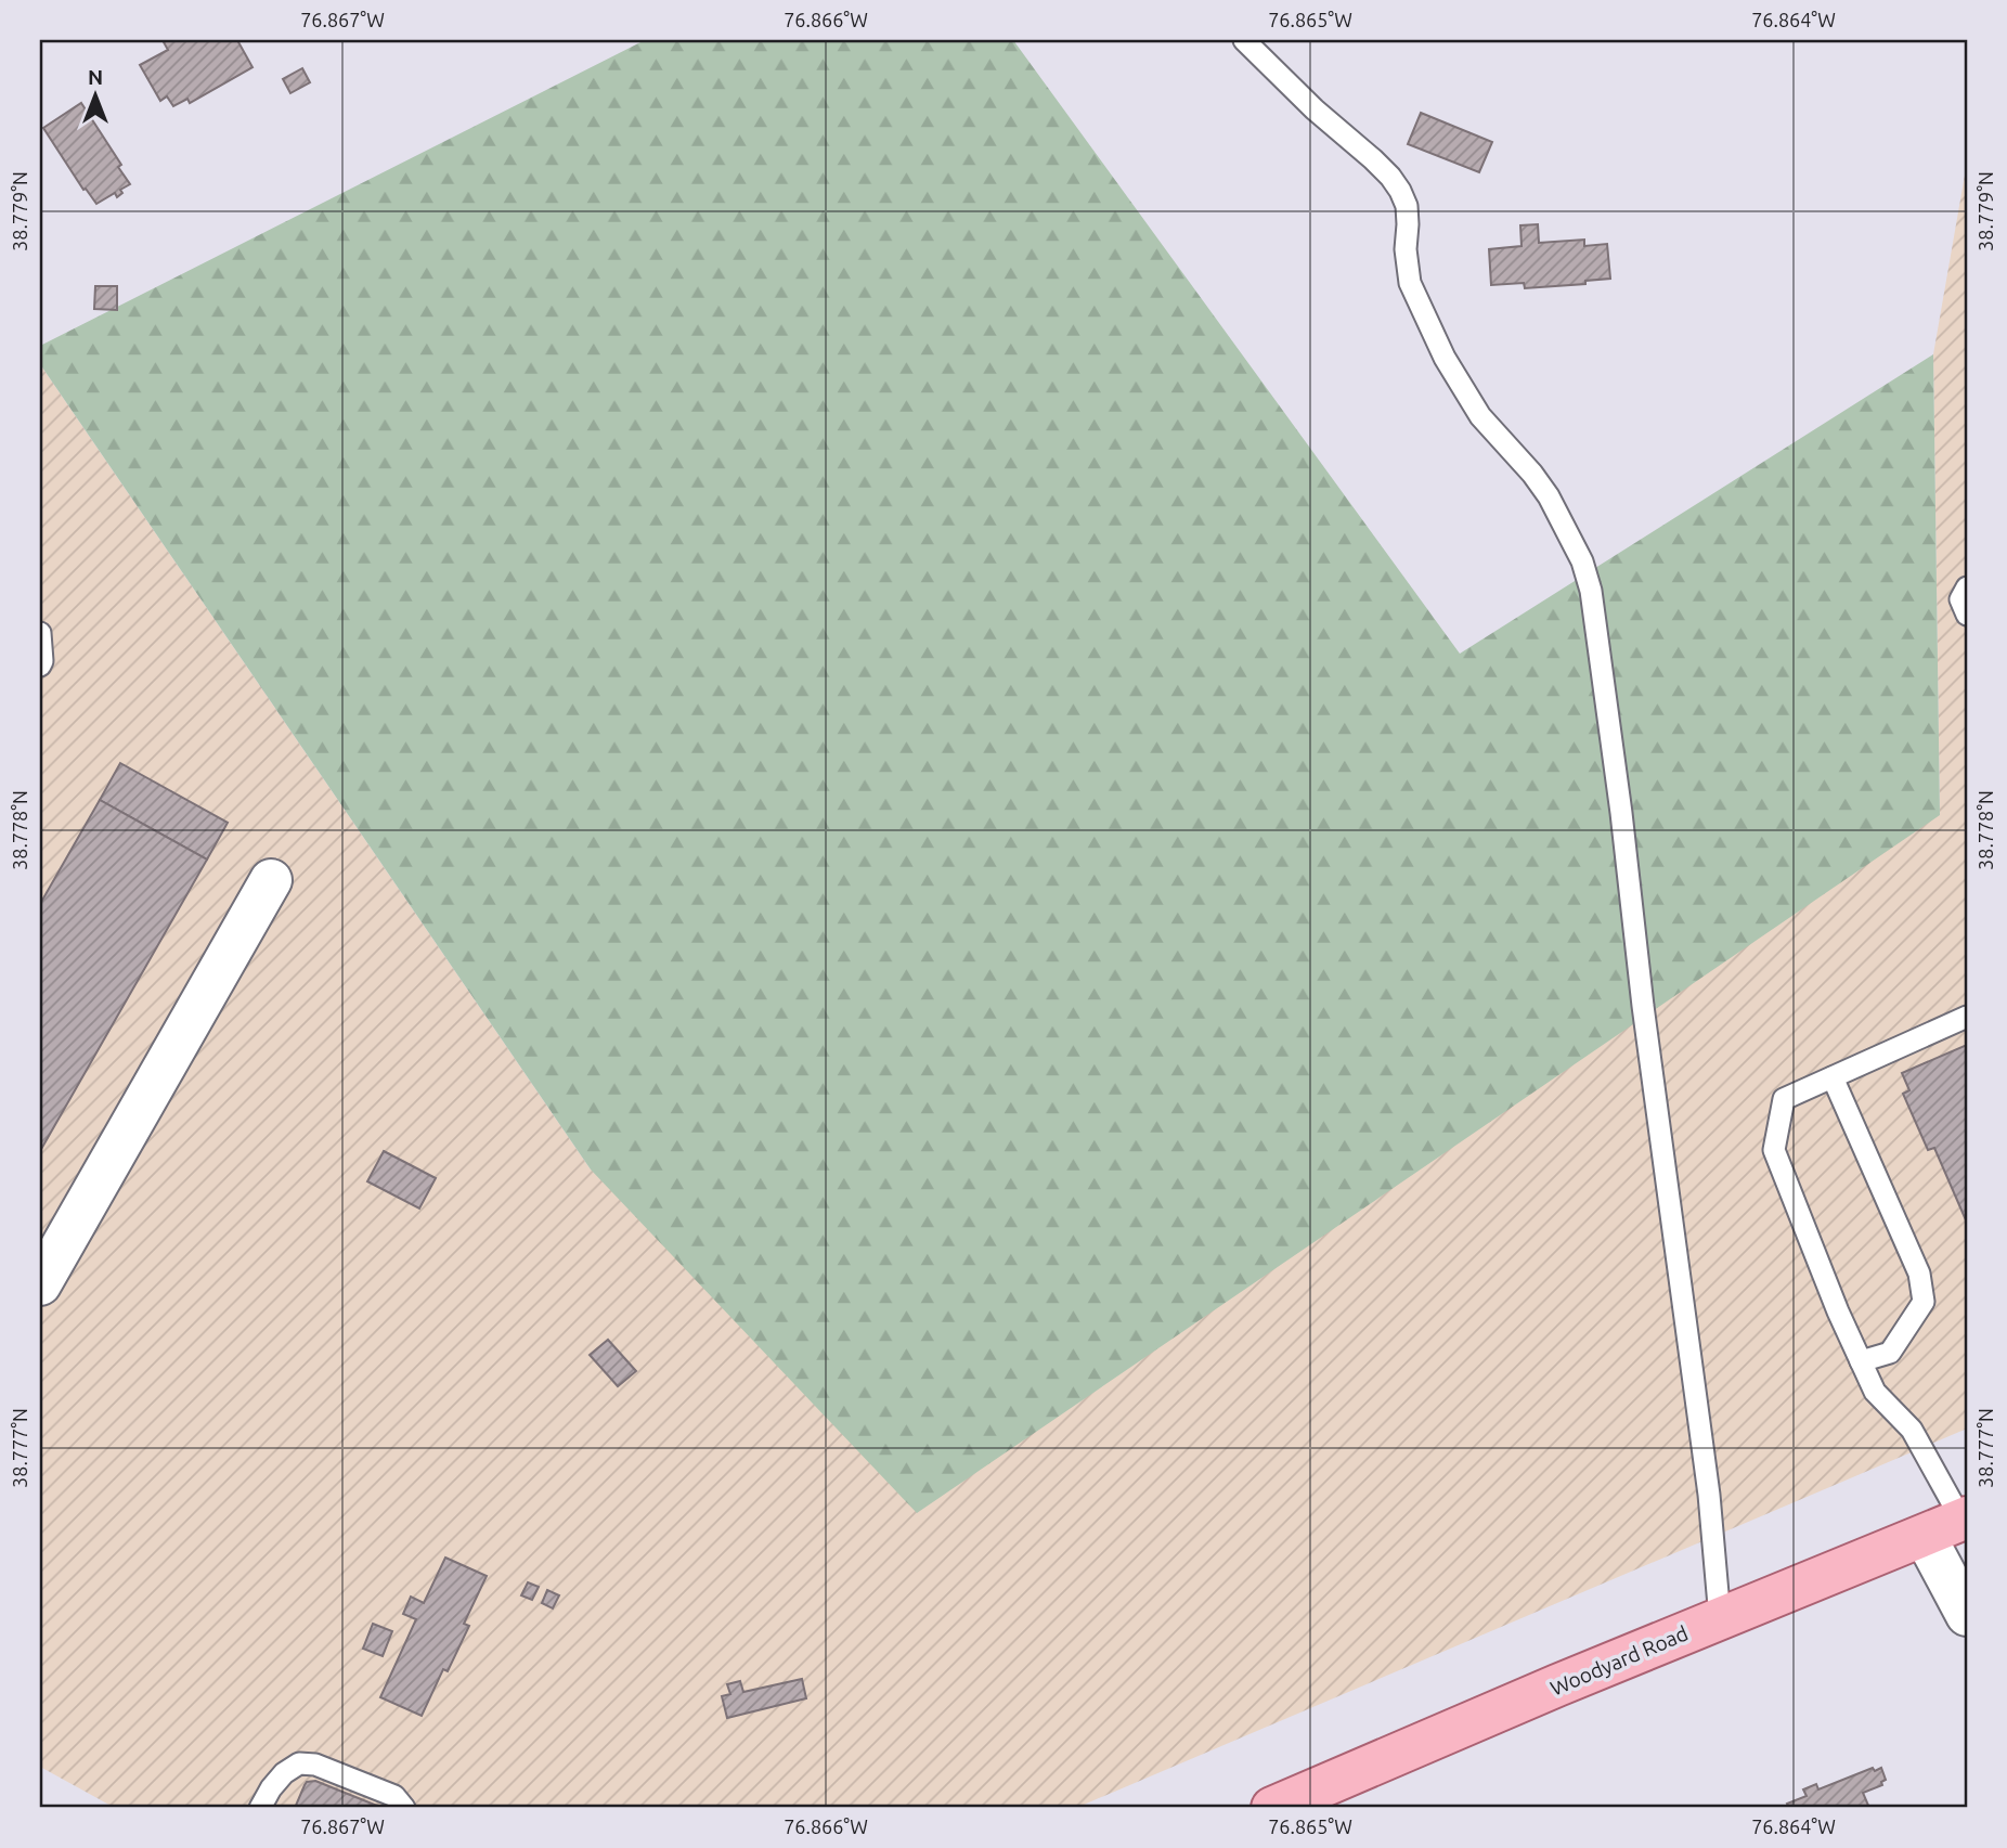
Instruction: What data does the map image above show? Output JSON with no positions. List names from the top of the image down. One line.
{"streets":{"main road":["Woodyard Road"]},"north":"top","coordinates":["76.867°W","76.866°W","76.865°W","76.864°W","38.779°N","38.778°N","38.777°N"]}
